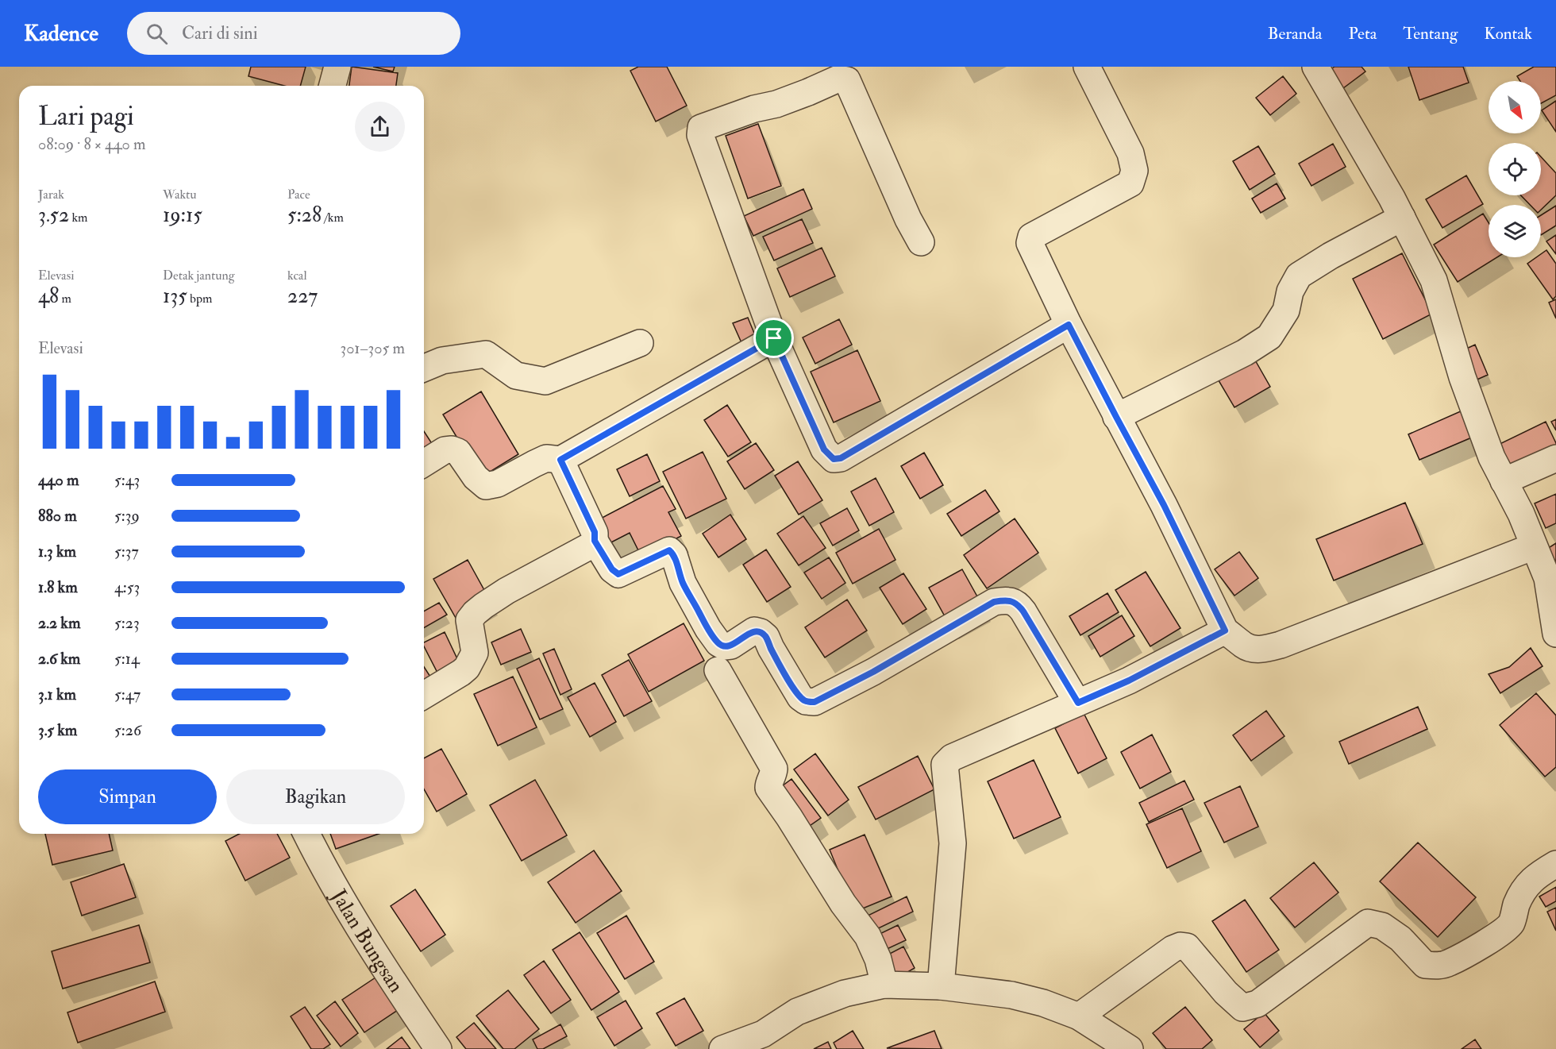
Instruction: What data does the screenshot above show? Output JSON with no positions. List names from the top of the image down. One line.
{"streets":{"street":["Jalan Bungsan"]},"north":"bottom right","page":{"header":"Kadence","search":"Cari di sini","nav":["Beranda","Peta","Tentang","Kontak"],"heading":["Lari pagi","08:09 · 8 × 440 m"],"stats":[["Jarak","3.52 km"],["Waktu","19:15"],["Pace","5:28 /km"],["Elevasi","48 m"],["Detak jantung","135 bpm"],["kcal","227"]],"chart":["Elevasi","301–305 m"],"list":[{"name":"440 m","note":"5:43"},{"name":"880 m","note":"5:39"},{"name":"1.3 km","note":"5:37"},{"name":"1.8 km","note":"4:53"},{"name":"2.2 km","note":"5:23"},{"name":"2.6 km","note":"5:14"},{"name":"3.1 km","note":"5:47"},{"name":"3.5 km","note":"5:26"}],"buttons":["Simpan","Bagikan"]}}
